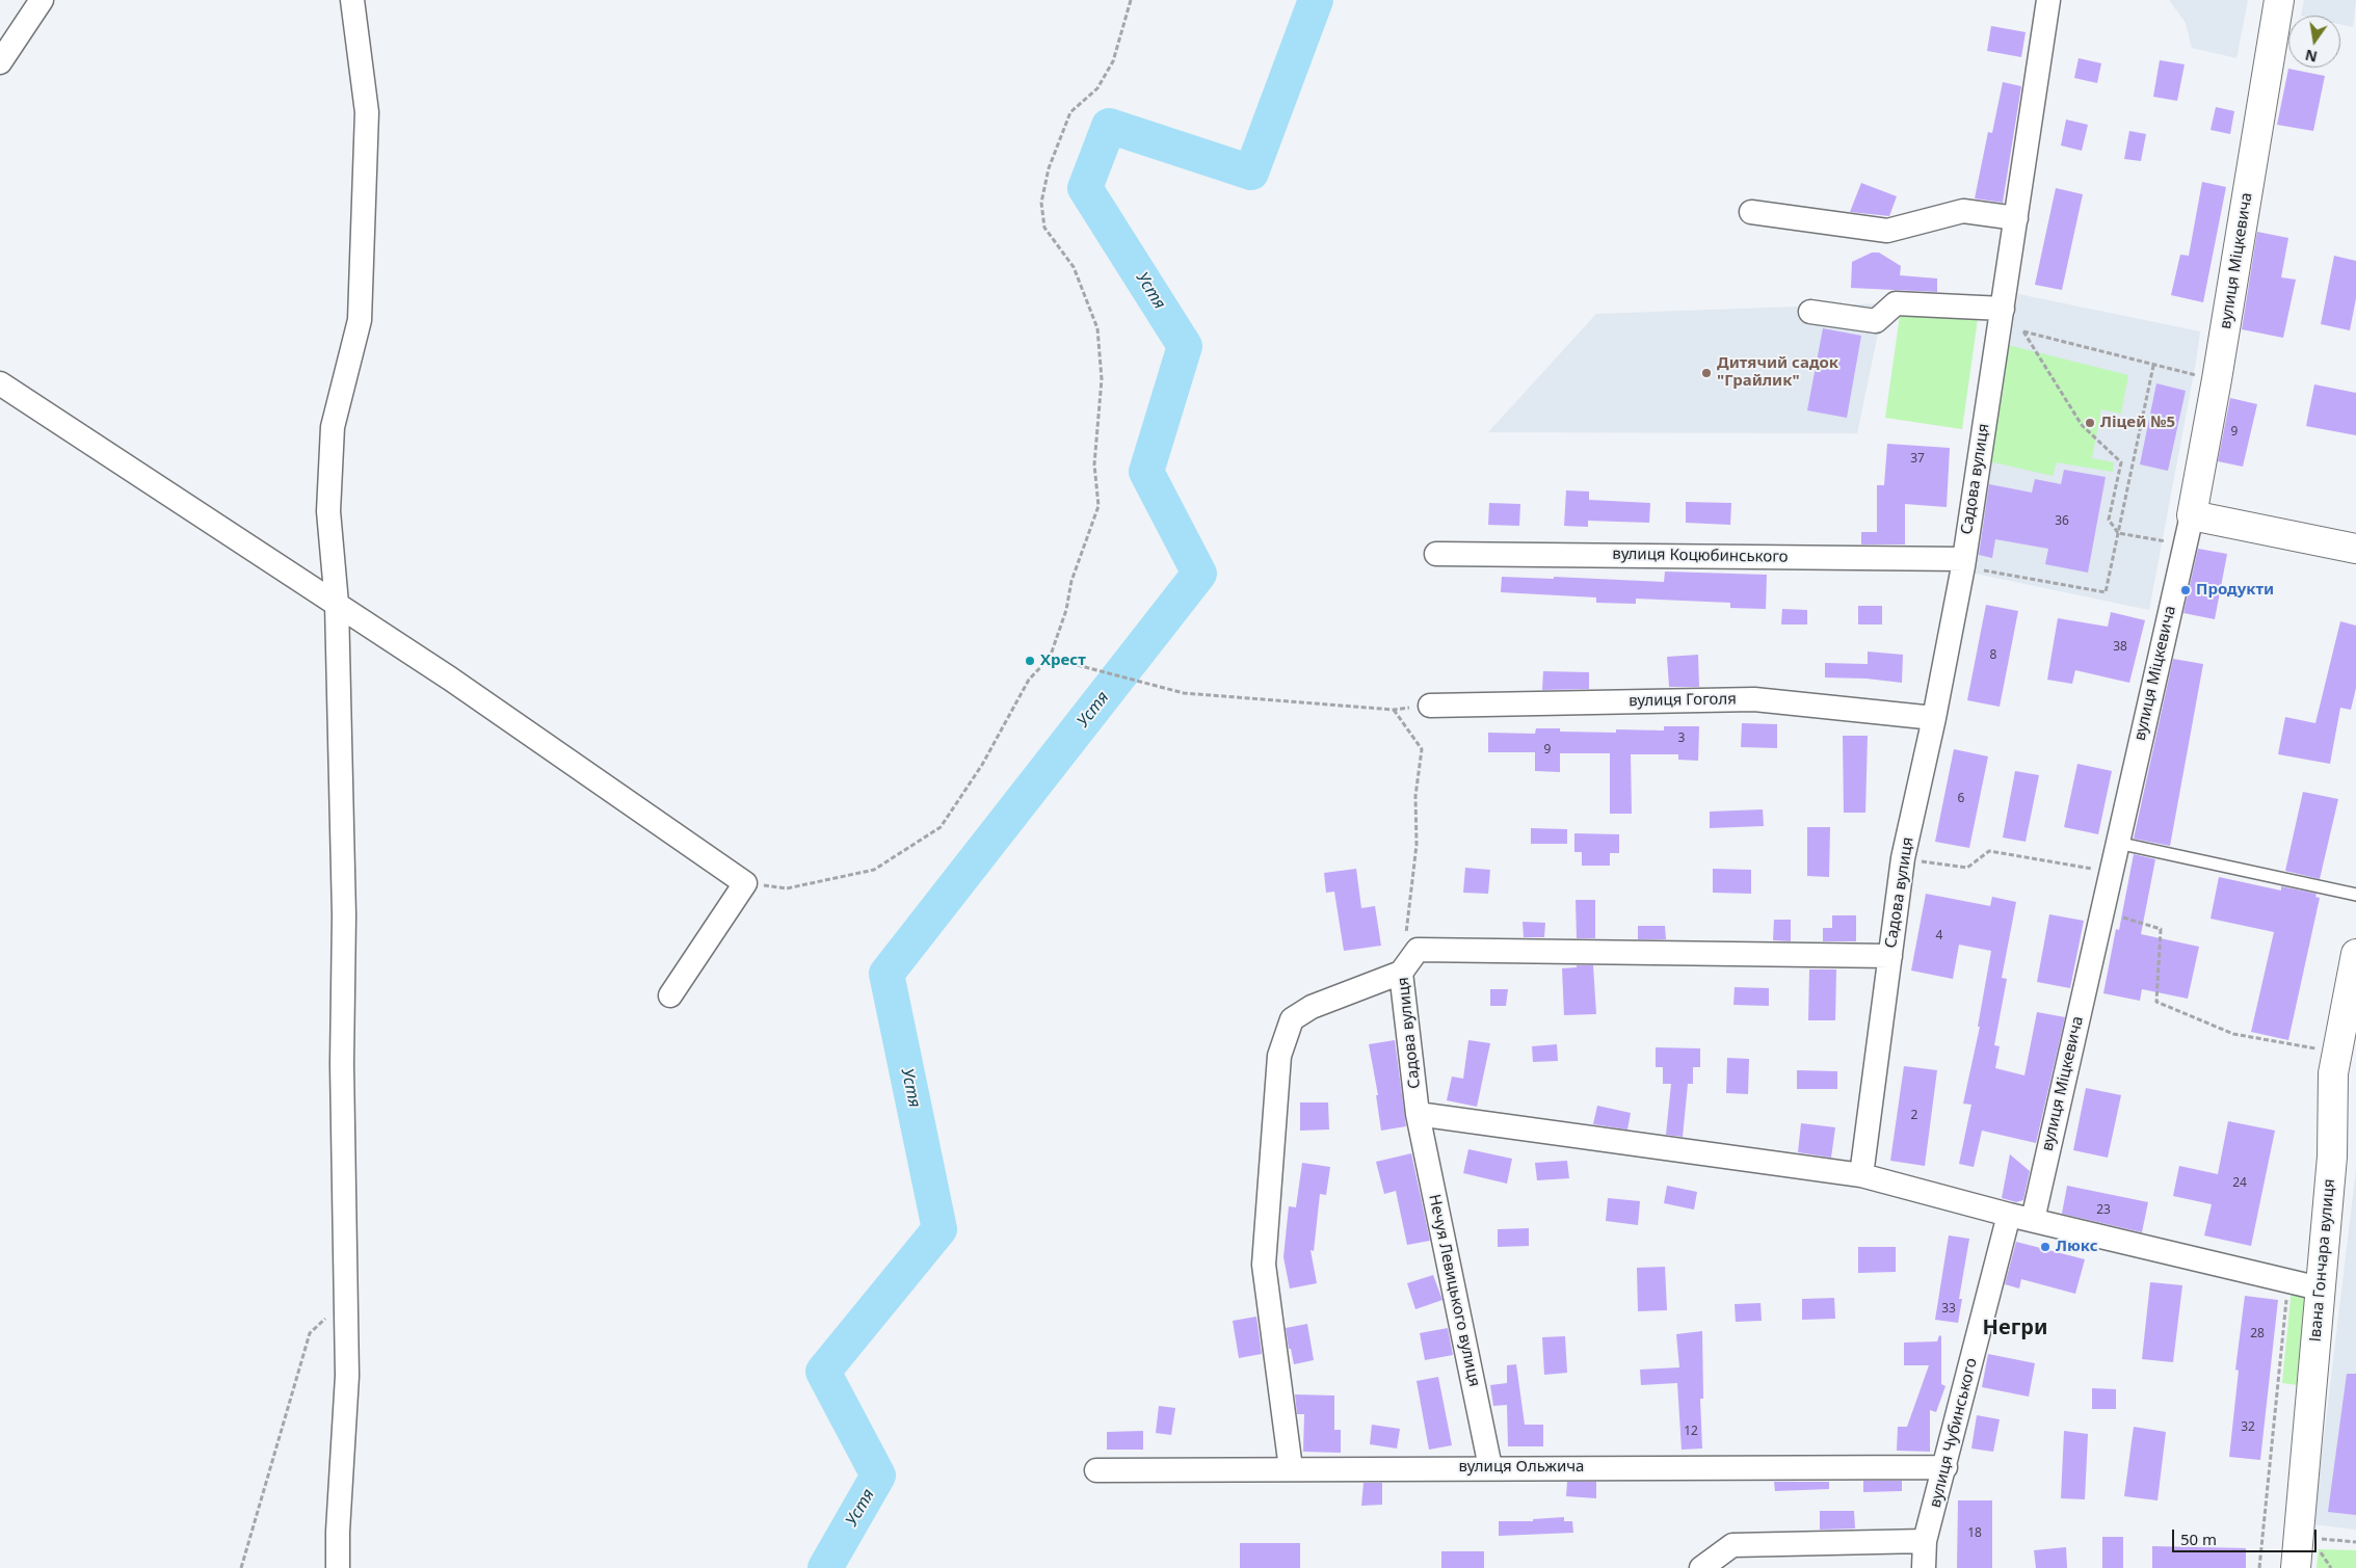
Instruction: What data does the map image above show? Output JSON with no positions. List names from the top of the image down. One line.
{"streets":{"street":["вулиця Міцкевича","Садова вулиця","вулиця Коцюбинського","вулиця Гоголя","Івана Гончара вулиця","Нечуя Левицького вулиця","вулиця Чубинського","вулиця Ольжича"]},"crossings":[["Садова вулиця","вулиця Коцюбинського"],["Садова вулиця","вулиця Гоголя"],["Садова вулиця","Нечуя Левицького вулиця"],["Нечуя Левицького вулиця","вулиця Ольжича"],["вулиця Чубинського","вулиця Ольжича"]],"districts":["Негри"],"water":["Устя"],"places":["Дитячий садок \"Грайлик\"","Ліцей №5","Продукти","Хрест","Люкс"],"house_numbers":["9","37","36","38","8","3","9","6","4","2","24","23","33","28","32","12","18"],"scale_bar":"50 m","north":"bottom"}
